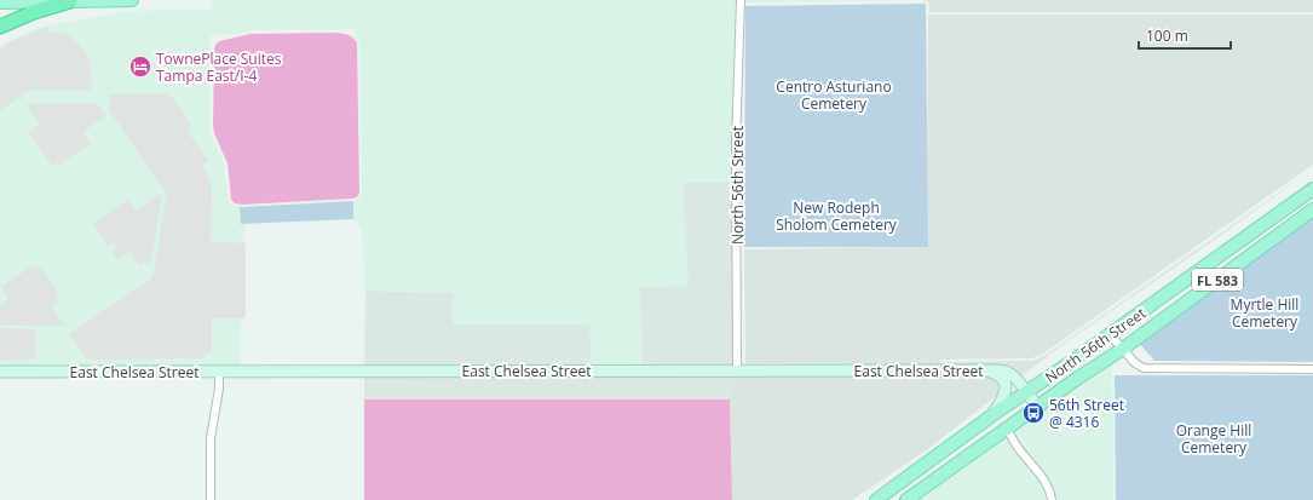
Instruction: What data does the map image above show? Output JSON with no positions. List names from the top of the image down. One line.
{"streets":{"main road":["North 56th Street","FL 583"],"street":["East Chelsea Street"]},"crossings":[["North 56th Street","East Chelsea Street"]],"parks":["Centro Asturiano Cemetery","New Rodeph Sholom Cemetery","Myrtle Hill Cemetery","Orange Hill Cemetery"],"places":{"hotel":["TownePlace Suites Tampa East/I-4"],"bus stop":["56th Street @ 4316"]},"scale_bar":"100 m"}
